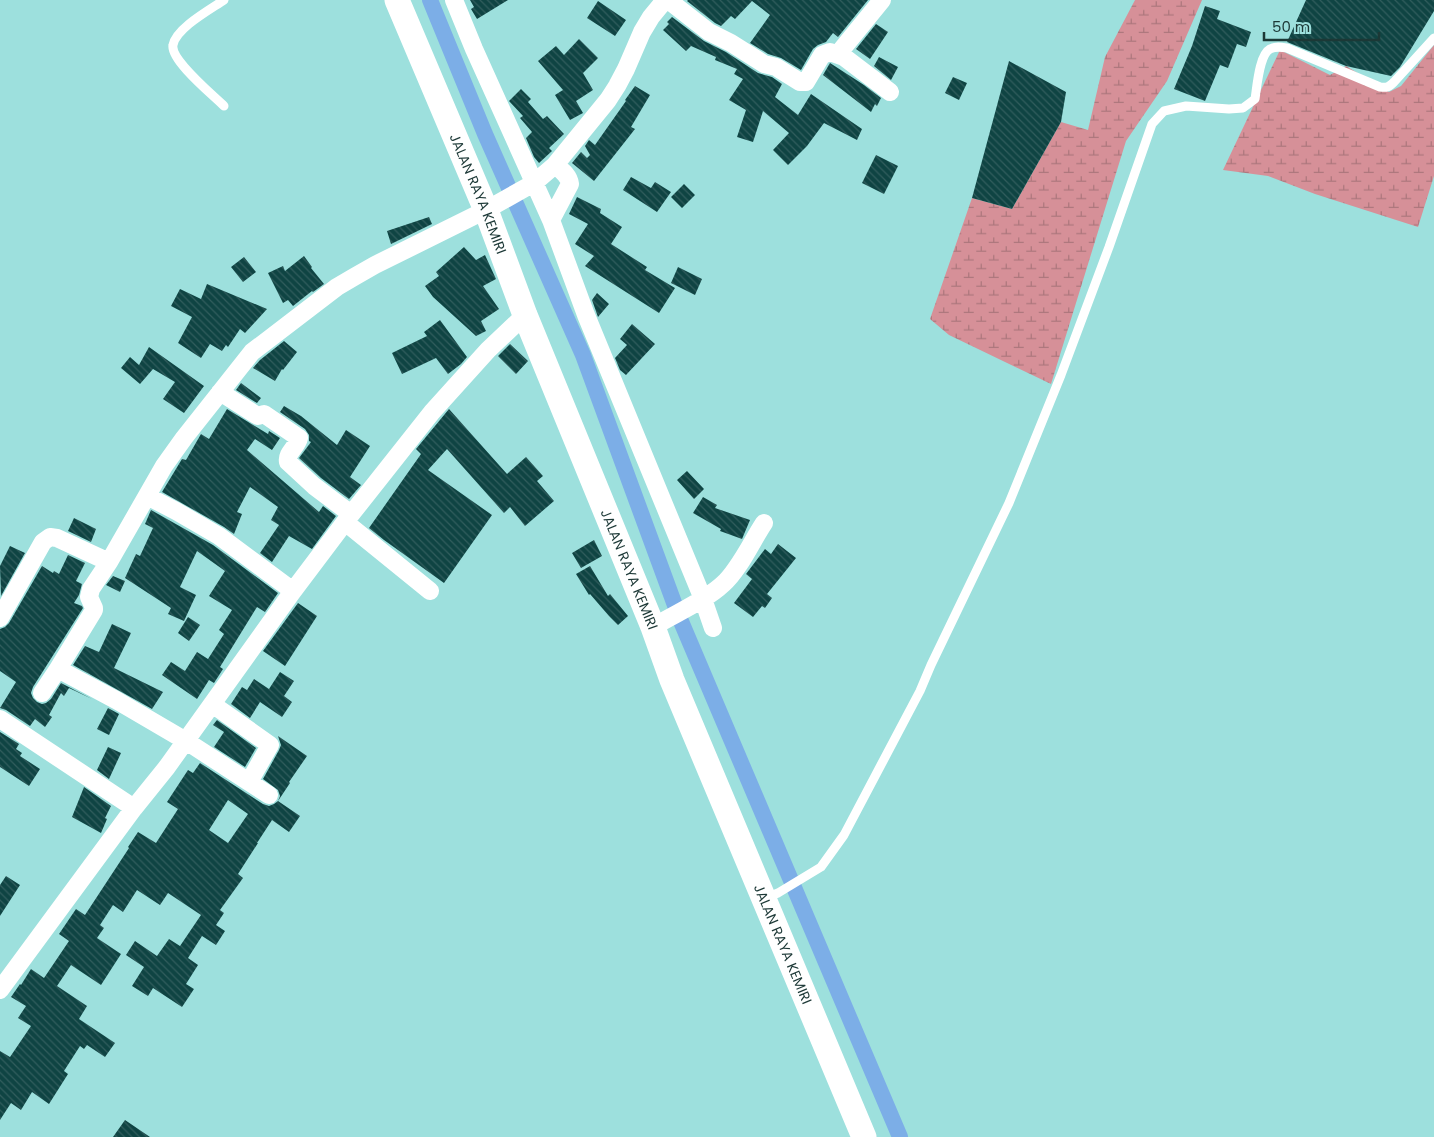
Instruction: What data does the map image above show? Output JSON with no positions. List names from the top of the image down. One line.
{"streets":{"main road":["JALAN RAYA KEMIRI"]},"scale_bar":"50 m"}
